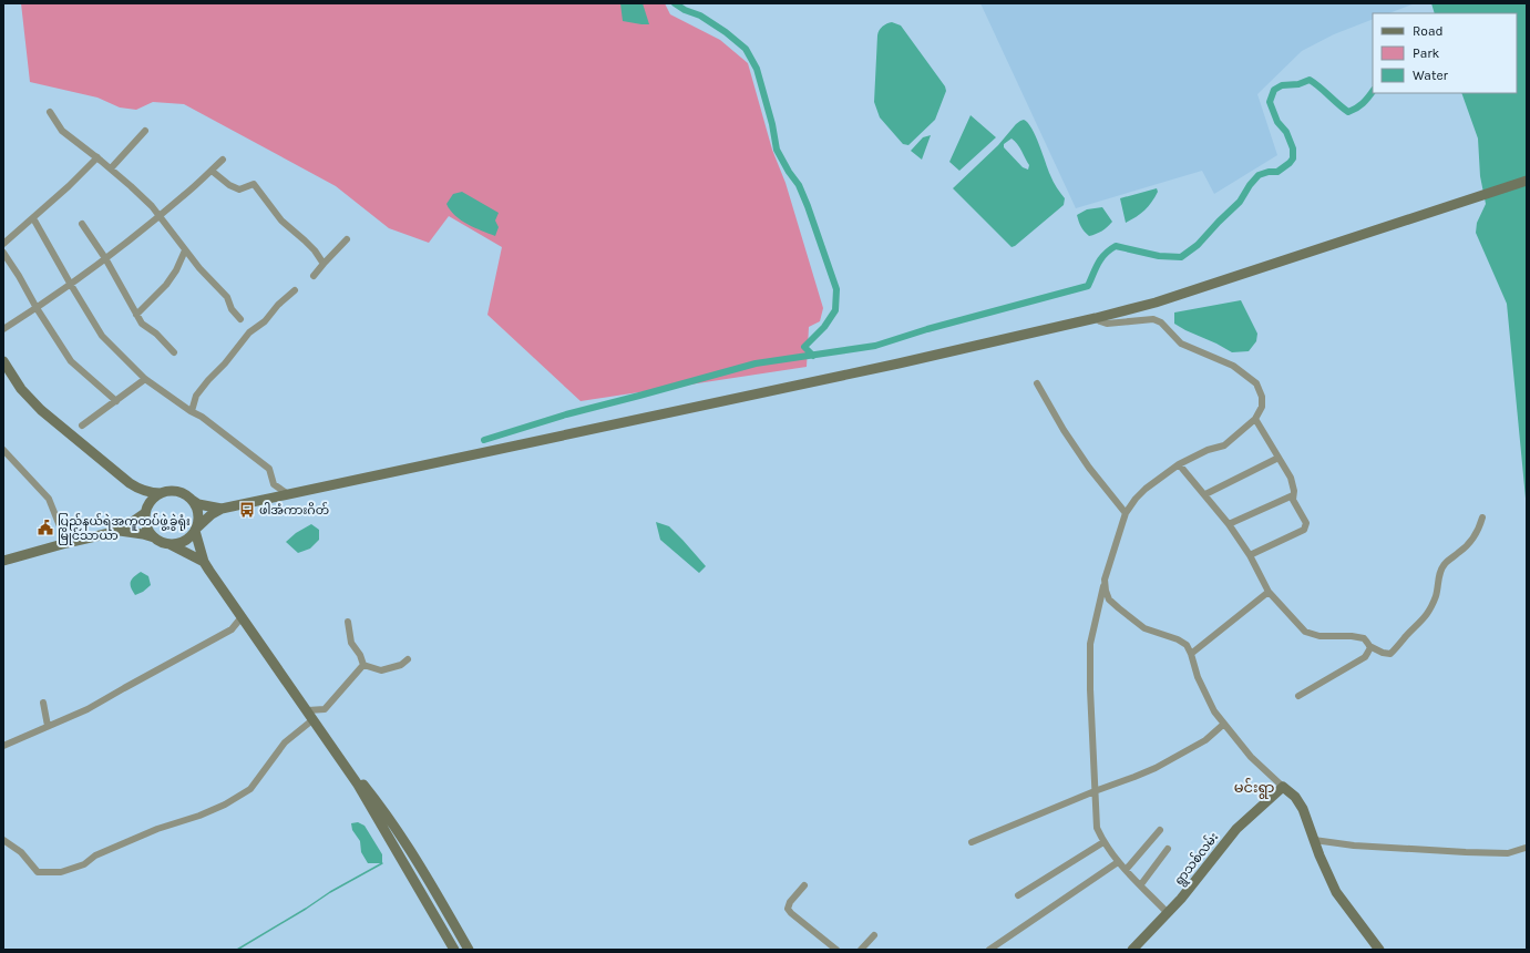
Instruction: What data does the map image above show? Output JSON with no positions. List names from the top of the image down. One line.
{"streets":{"main road":["ရွာသစ်လမ်း"]},"districts":["မင်းရွာ"],"places":{"bus stop":["ဖါအံကားဂိတ်"],"public building":["ပြည်နယ်ရဲအကူတပ်ဖွဲ့ခွဲရုံး မြိုင်သာယာ"]},"legend":["Road","Park","Water"]}
